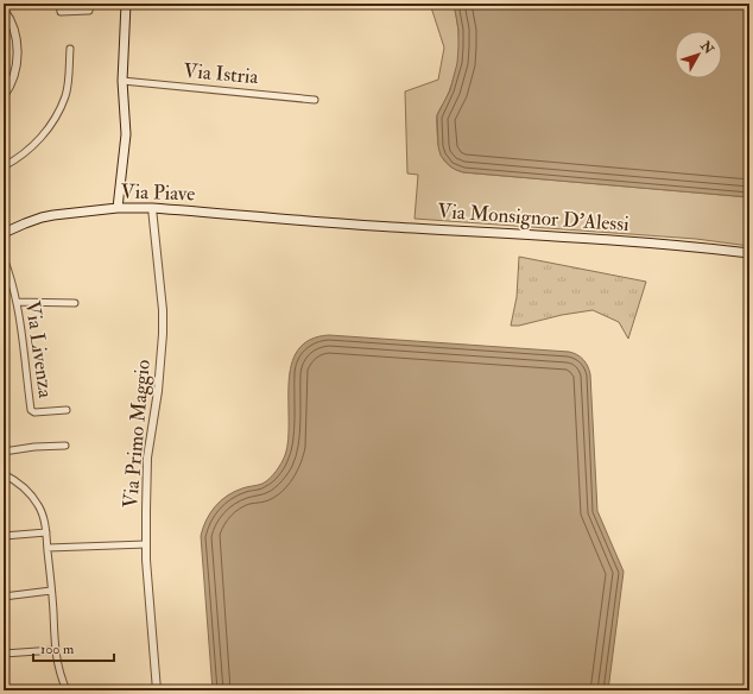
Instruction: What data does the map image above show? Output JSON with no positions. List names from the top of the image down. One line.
{"streets":{"main road":["Via Piave","Via Monsignor D'Alessi"],"street":["Via Istria","Via Livenza","Via Primo Maggio"]},"crossings":[["Via Piave","Via Monsignor D'Alessi"],["Via Piave","Via Primo Maggio"]],"scale_bar":"100 m","north":"top right"}
